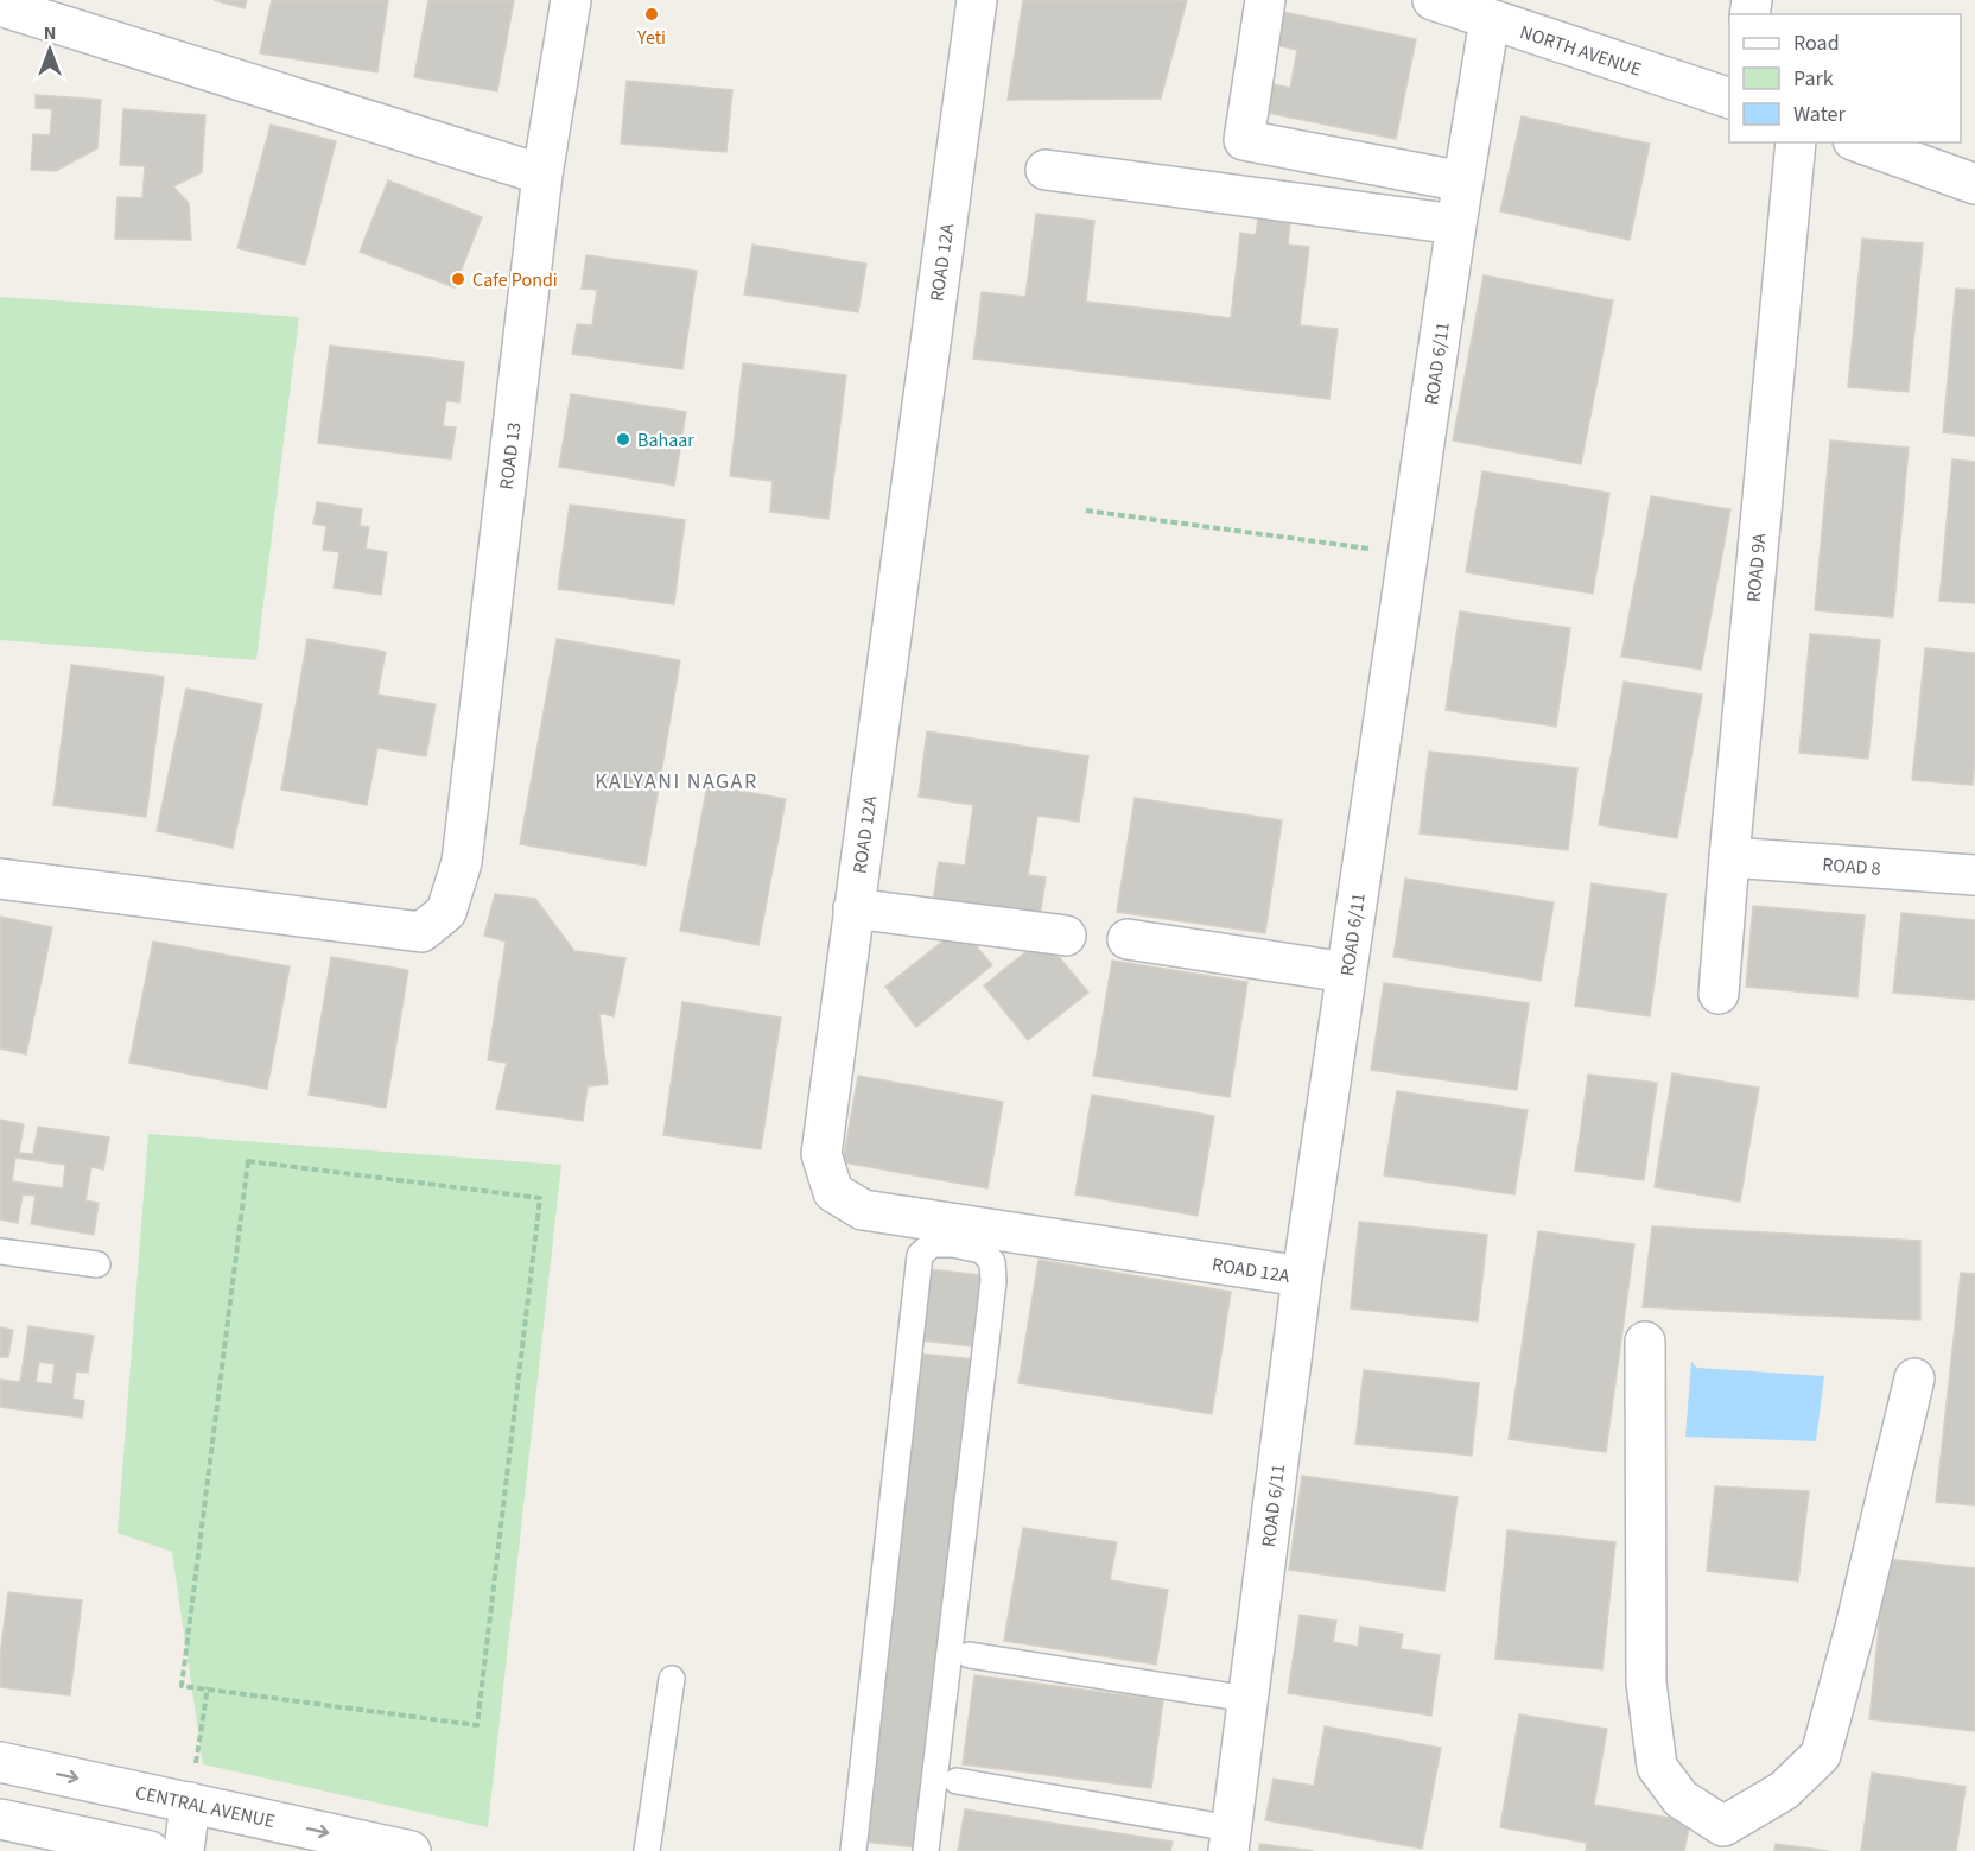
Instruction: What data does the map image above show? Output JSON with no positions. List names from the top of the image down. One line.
{"streets":{"street":["NORTH AVENUE","ROAD 12A","ROAD 6/11","ROAD 13","ROAD 9A","ROAD 8","CENTRAL AVENUE"]},"crossings":[["NORTH AVENUE","ROAD 6/11"],["ROAD 12A","ROAD 6/11"],["ROAD 9A","ROAD 8"]],"districts":["KALYANI NAGAR"],"places":["Yeti","Cafe Pondi","Bahaar"],"legend":["Road","Park","Water"],"north":"top"}
